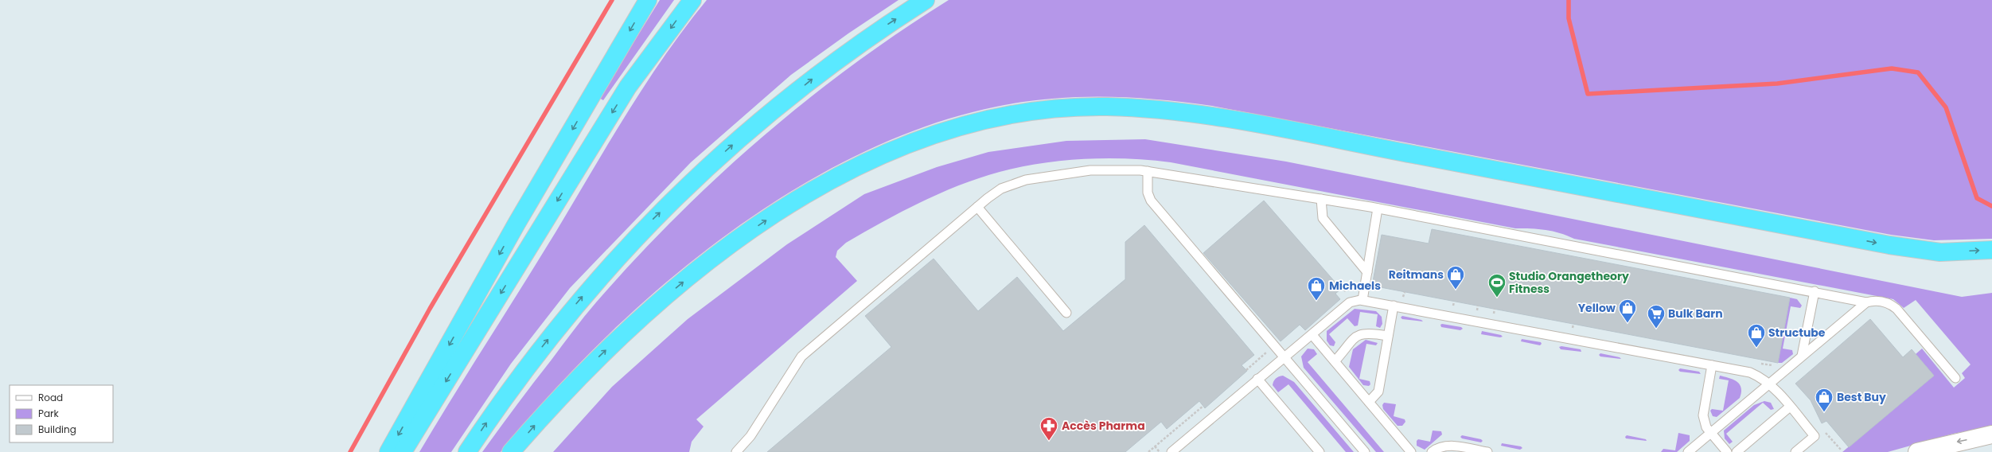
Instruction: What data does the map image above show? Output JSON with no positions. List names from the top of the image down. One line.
{"places":{"shop":["Reitmans","Michaels","Yellow","Structube","Best Buy"],"sports":["Studio Orangetheory Fitness"],"supermarket":["Bulk Barn"],"pharmacy":["Accès Pharma"]},"legend":["Road","Park","Building"]}
